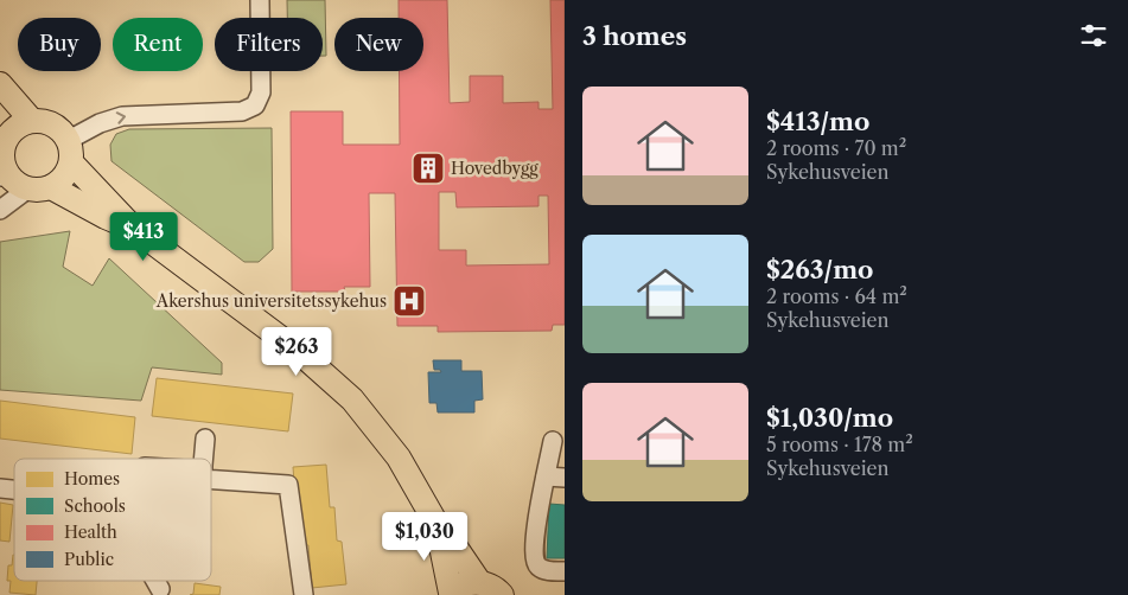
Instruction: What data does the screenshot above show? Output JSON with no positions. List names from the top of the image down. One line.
{"places":{"building":["Hovedbygg"],"hospital":["Akershus universitetssykehus"]},"legend":["Homes","Schools","Health","Public"],"page":{"heading":"3 homes","chip":["Buy","Rent","Filters","New"],"list":[{"name":"$413/mo","note":"2 rooms · 70 m² · Sykehusveien"},{"name":"$263/mo","note":"2 rooms · 64 m² · Sykehusveien"},{"name":"$1,030/mo","note":"5 rooms · 178 m² · Sykehusveien"}],"price":["$413","$263","$1,030"]}}
